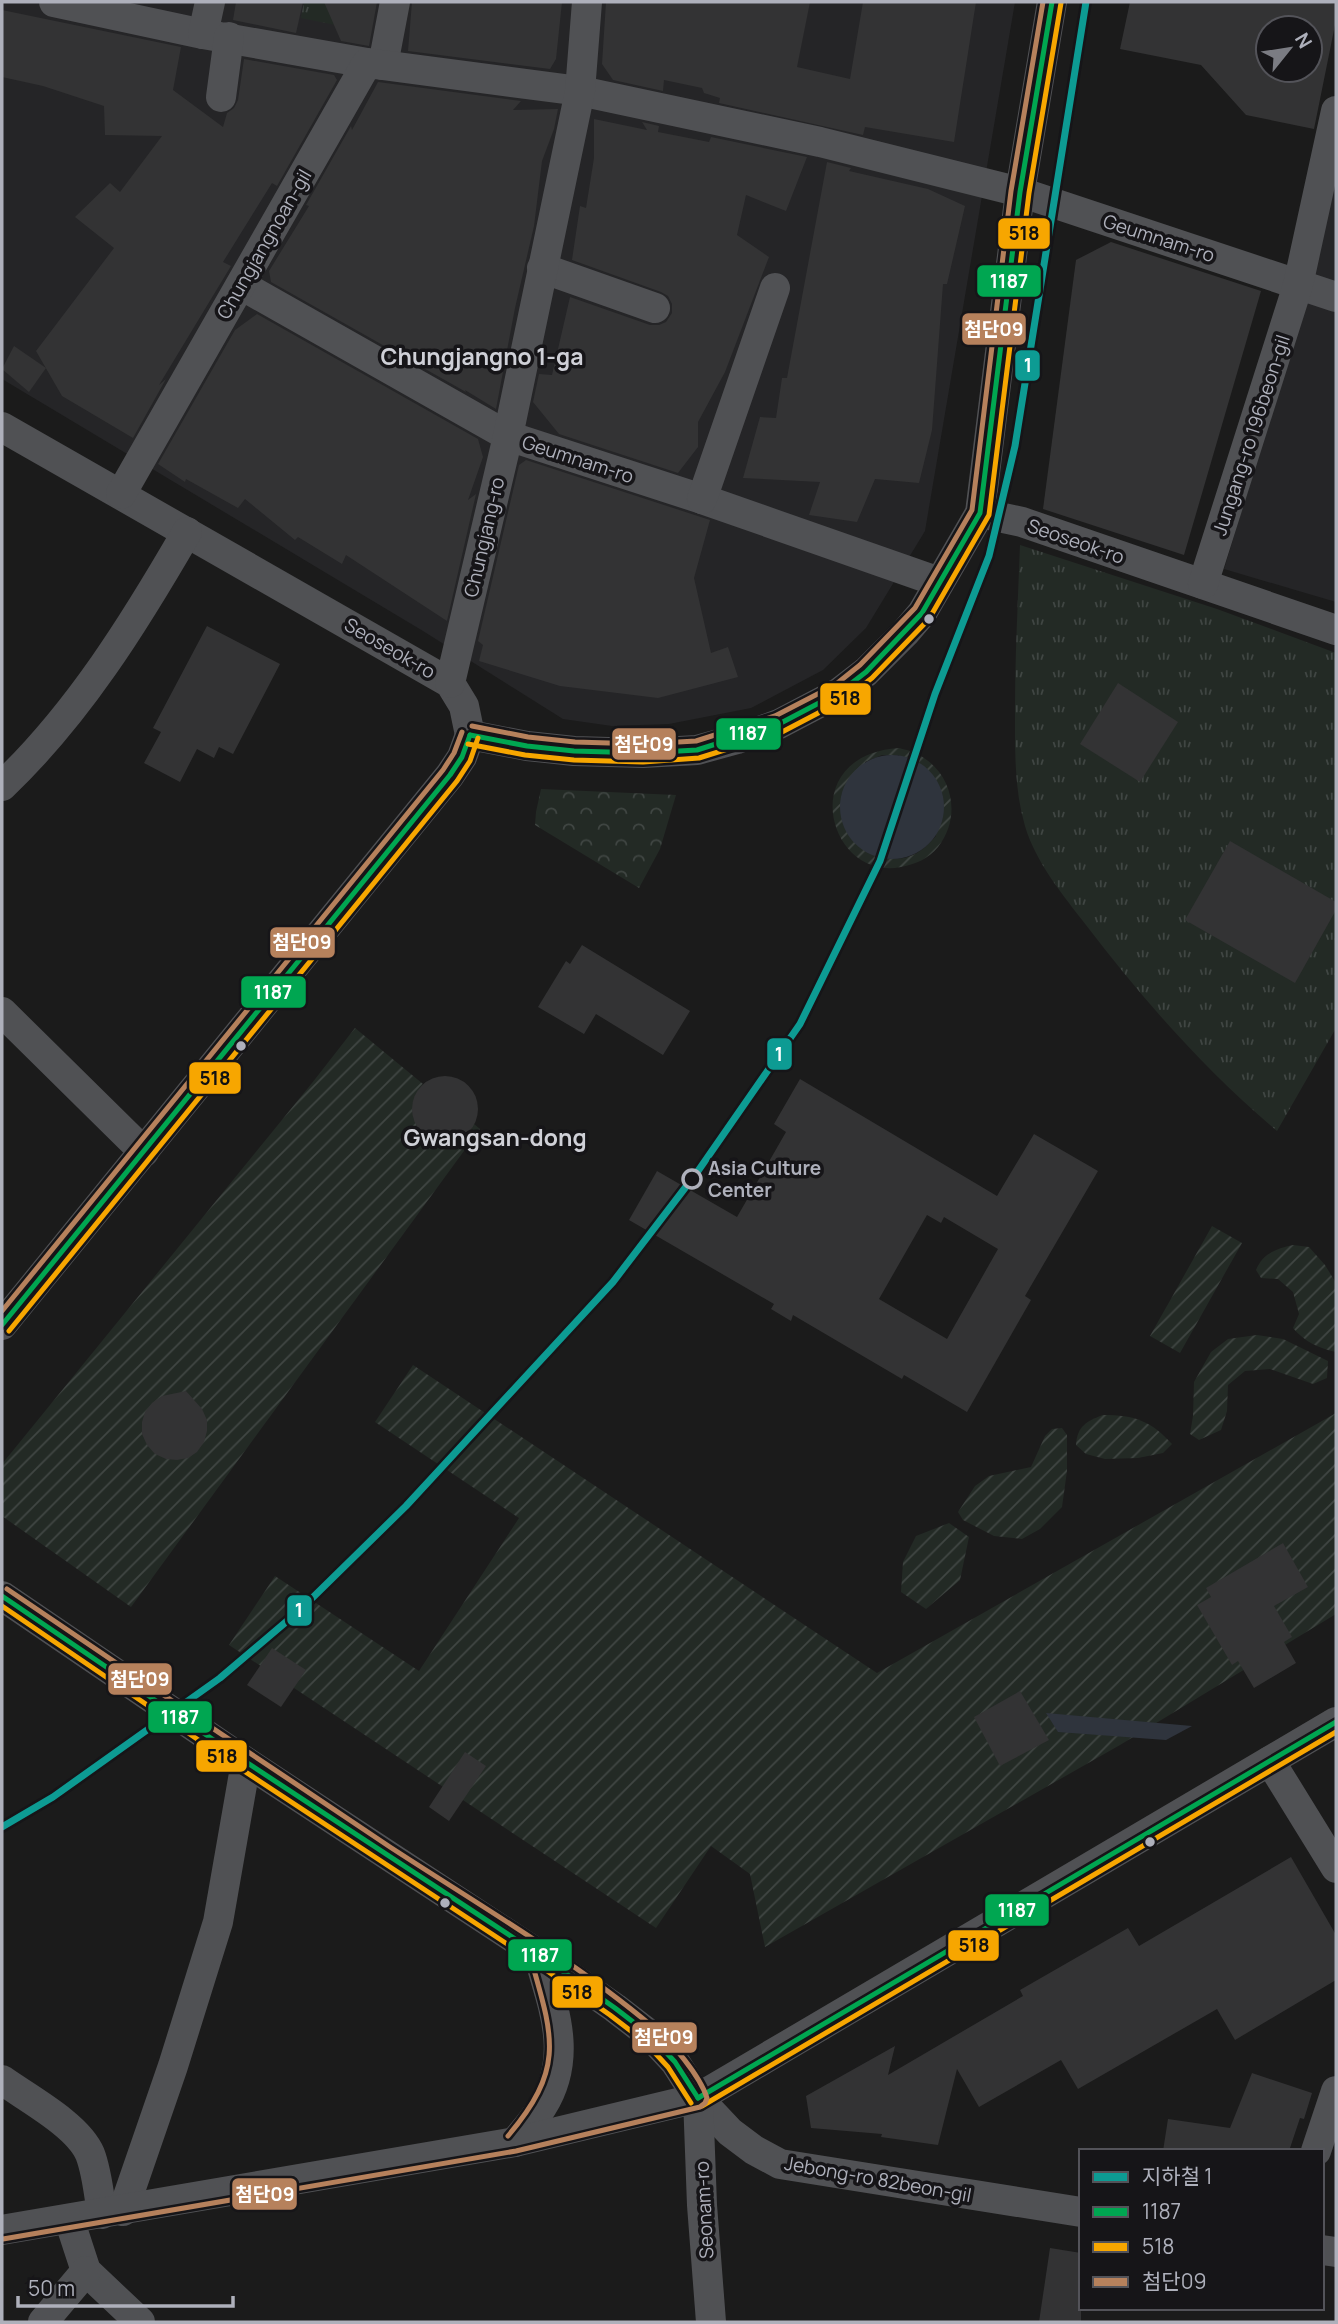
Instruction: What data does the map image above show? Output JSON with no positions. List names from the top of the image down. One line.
{"streets":{"street":["Geumnam-ro","Chungjangnoan-gil","Jungang-ro 196beon-gil","Chungjang-ro","Seoseok-ro","Jebong-ro 82beon-gil","Seonam-ro"]},"crossings":[["Geumnam-ro","Chungjangnoan-gil"],["Geumnam-ro","Jungang-ro 196beon-gil"],["Geumnam-ro","Chungjang-ro"],["Chungjangnoan-gil","Seoseok-ro"],["Jungang-ro 196beon-gil","Seoseok-ro"],["Chungjang-ro","Seoseok-ro"],["Jebong-ro 82beon-gil","Seonam-ro"]],"districts":["Chungjangno 1-ga","Gwangsan-dong"],"places":["Asia Culture Center"],"lines":["metro line 1","transit line 1187","transit line 첨단09","transit line 518"],"legend":["지하철 1","1187","518","첨단09"],"scale_bar":"50 m","north":"top right"}
